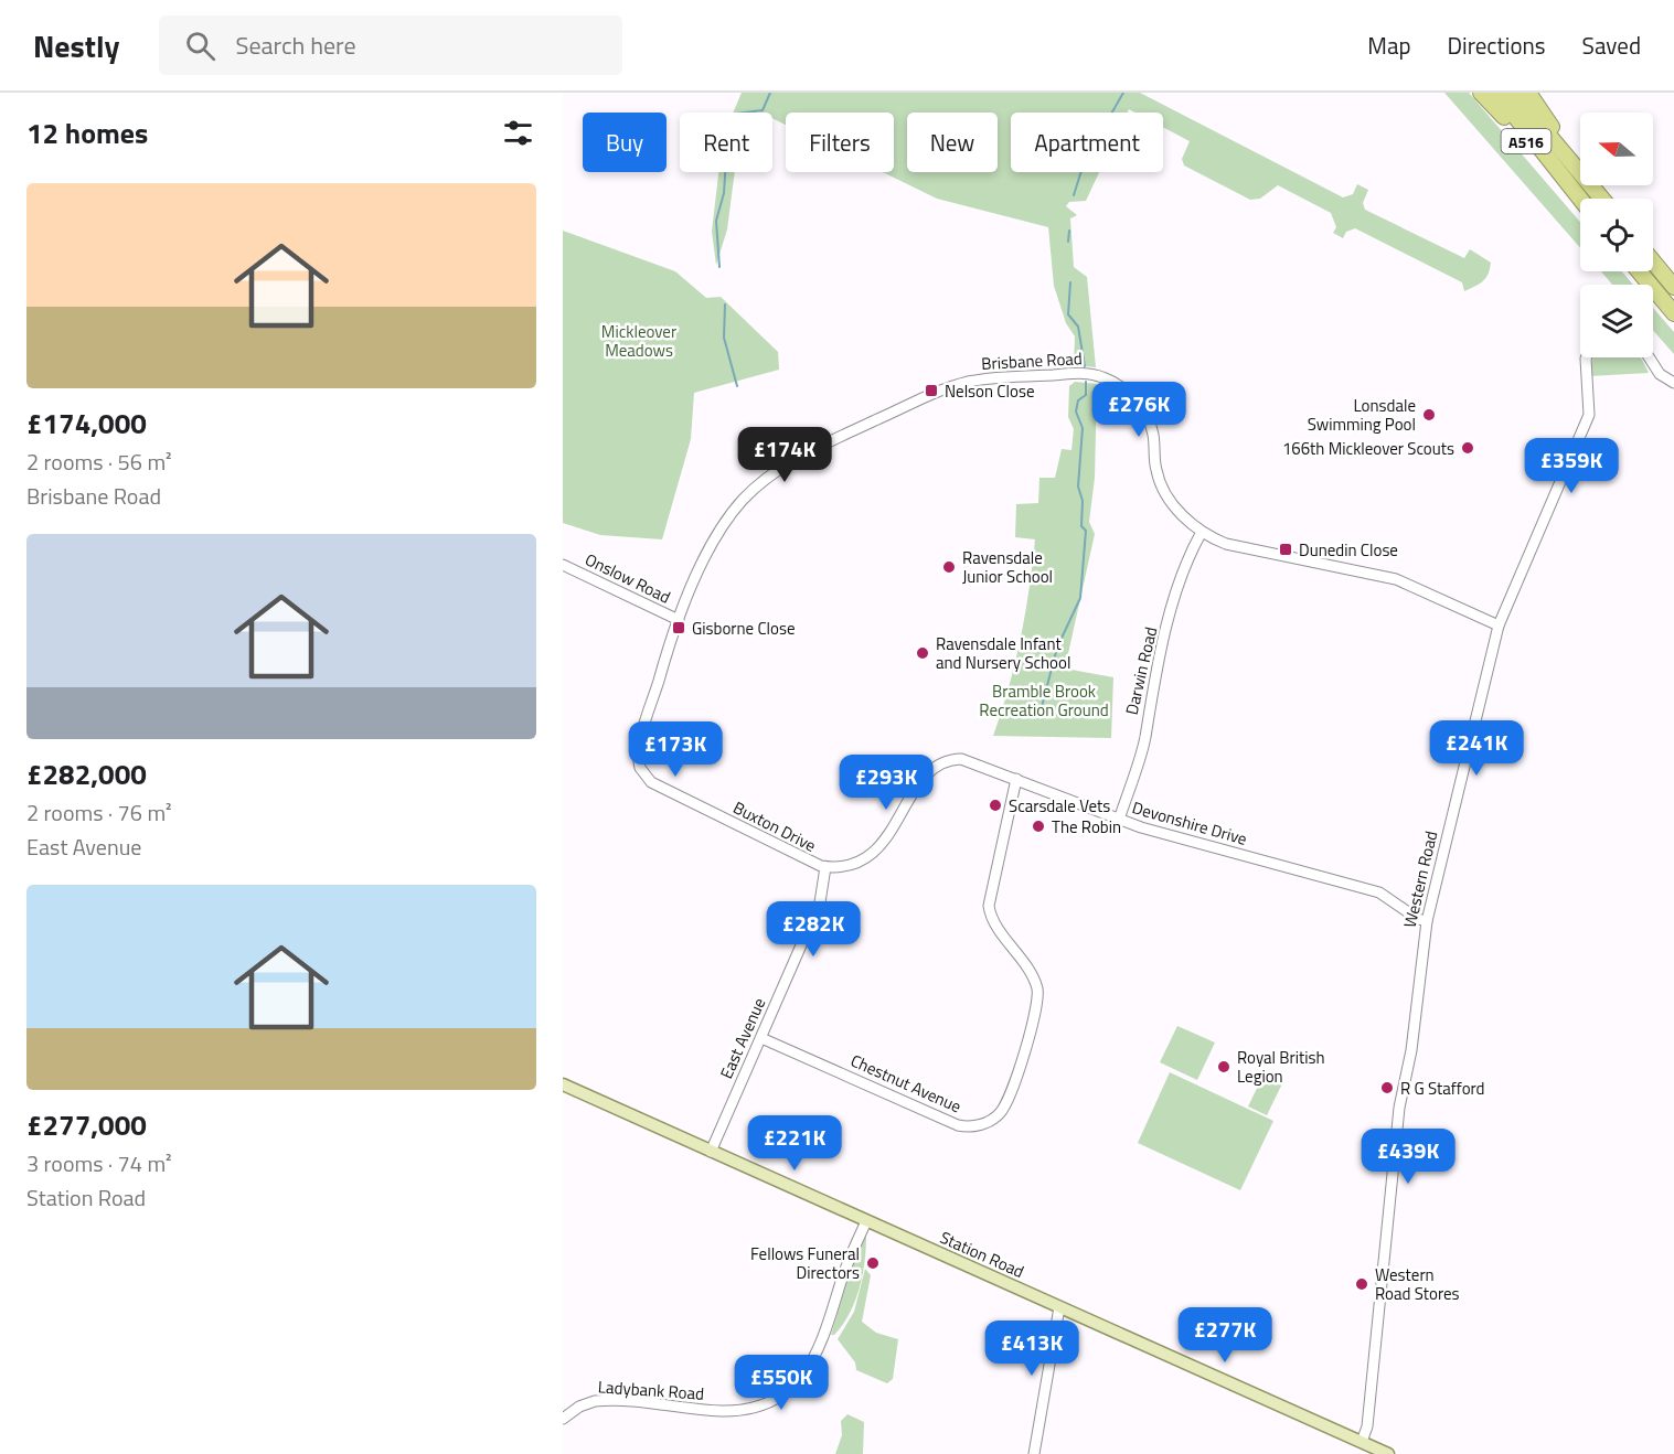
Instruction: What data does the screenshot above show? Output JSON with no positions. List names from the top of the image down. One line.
{"streets":{"highway":["A516"],"main road":["Station Road"],"street":["Brisbane Road","Onslow Road","Darwin Road","Devonshire Drive","Buxton Drive","Western Road","East Avenue","Chestnut Avenue","Ladybank Road"]},"crossings":[["Brisbane Road","Onslow Road"],["Brisbane Road","Darwin Road"],["Brisbane Road","Buxton Drive"],["Brisbane Road","Western Road"],["Onslow Road","Buxton Drive"],["Darwin Road","Devonshire Drive"],["Devonshire Drive","Buxton Drive"],["Devonshire Drive","Western Road"],["Devonshire Drive","East Avenue"],["Devonshire Drive","Chestnut Avenue"],["Buxton Drive","East Avenue"],["Western Road","Station Road"],["East Avenue","Chestnut Avenue"],["East Avenue","Station Road"],["Station Road","Ladybank Road"]],"parks":["Mickleover Meadows","Bramble Brook Recreation Ground"],"places":{"transit":["Nelson Close","Dunedin Close","Gisborne Close"],"other":["Lonsdale Swimming Pool","166th Mickleover Scouts","Ravensdale Junior School","Ravensdale Infant and Nursery School","Scarsdale Vets","The Robin","Royal British Legion","R G Stafford","Fellows Funeral Directors","Western Road Stores"]},"north":"left","page":{"header":"Nestly","search":"Search here","nav":["Map","Directions","Saved"],"heading":"12 homes","chip":["Buy","Rent","Filters","New","Apartment"],"list":[{"name":"£174,000","note":"2 rooms · 56 m² · Brisbane Road"},{"name":"£282,000","note":"2 rooms · 76 m² · East Avenue"},{"name":"£277,000","note":"3 rooms · 74 m² · Station Road"}],"price":["£276K","£174K","£359K","£241K","£173K","£293K","£282K","£221K","£439K","£277K","£413K","£550K"]}}
